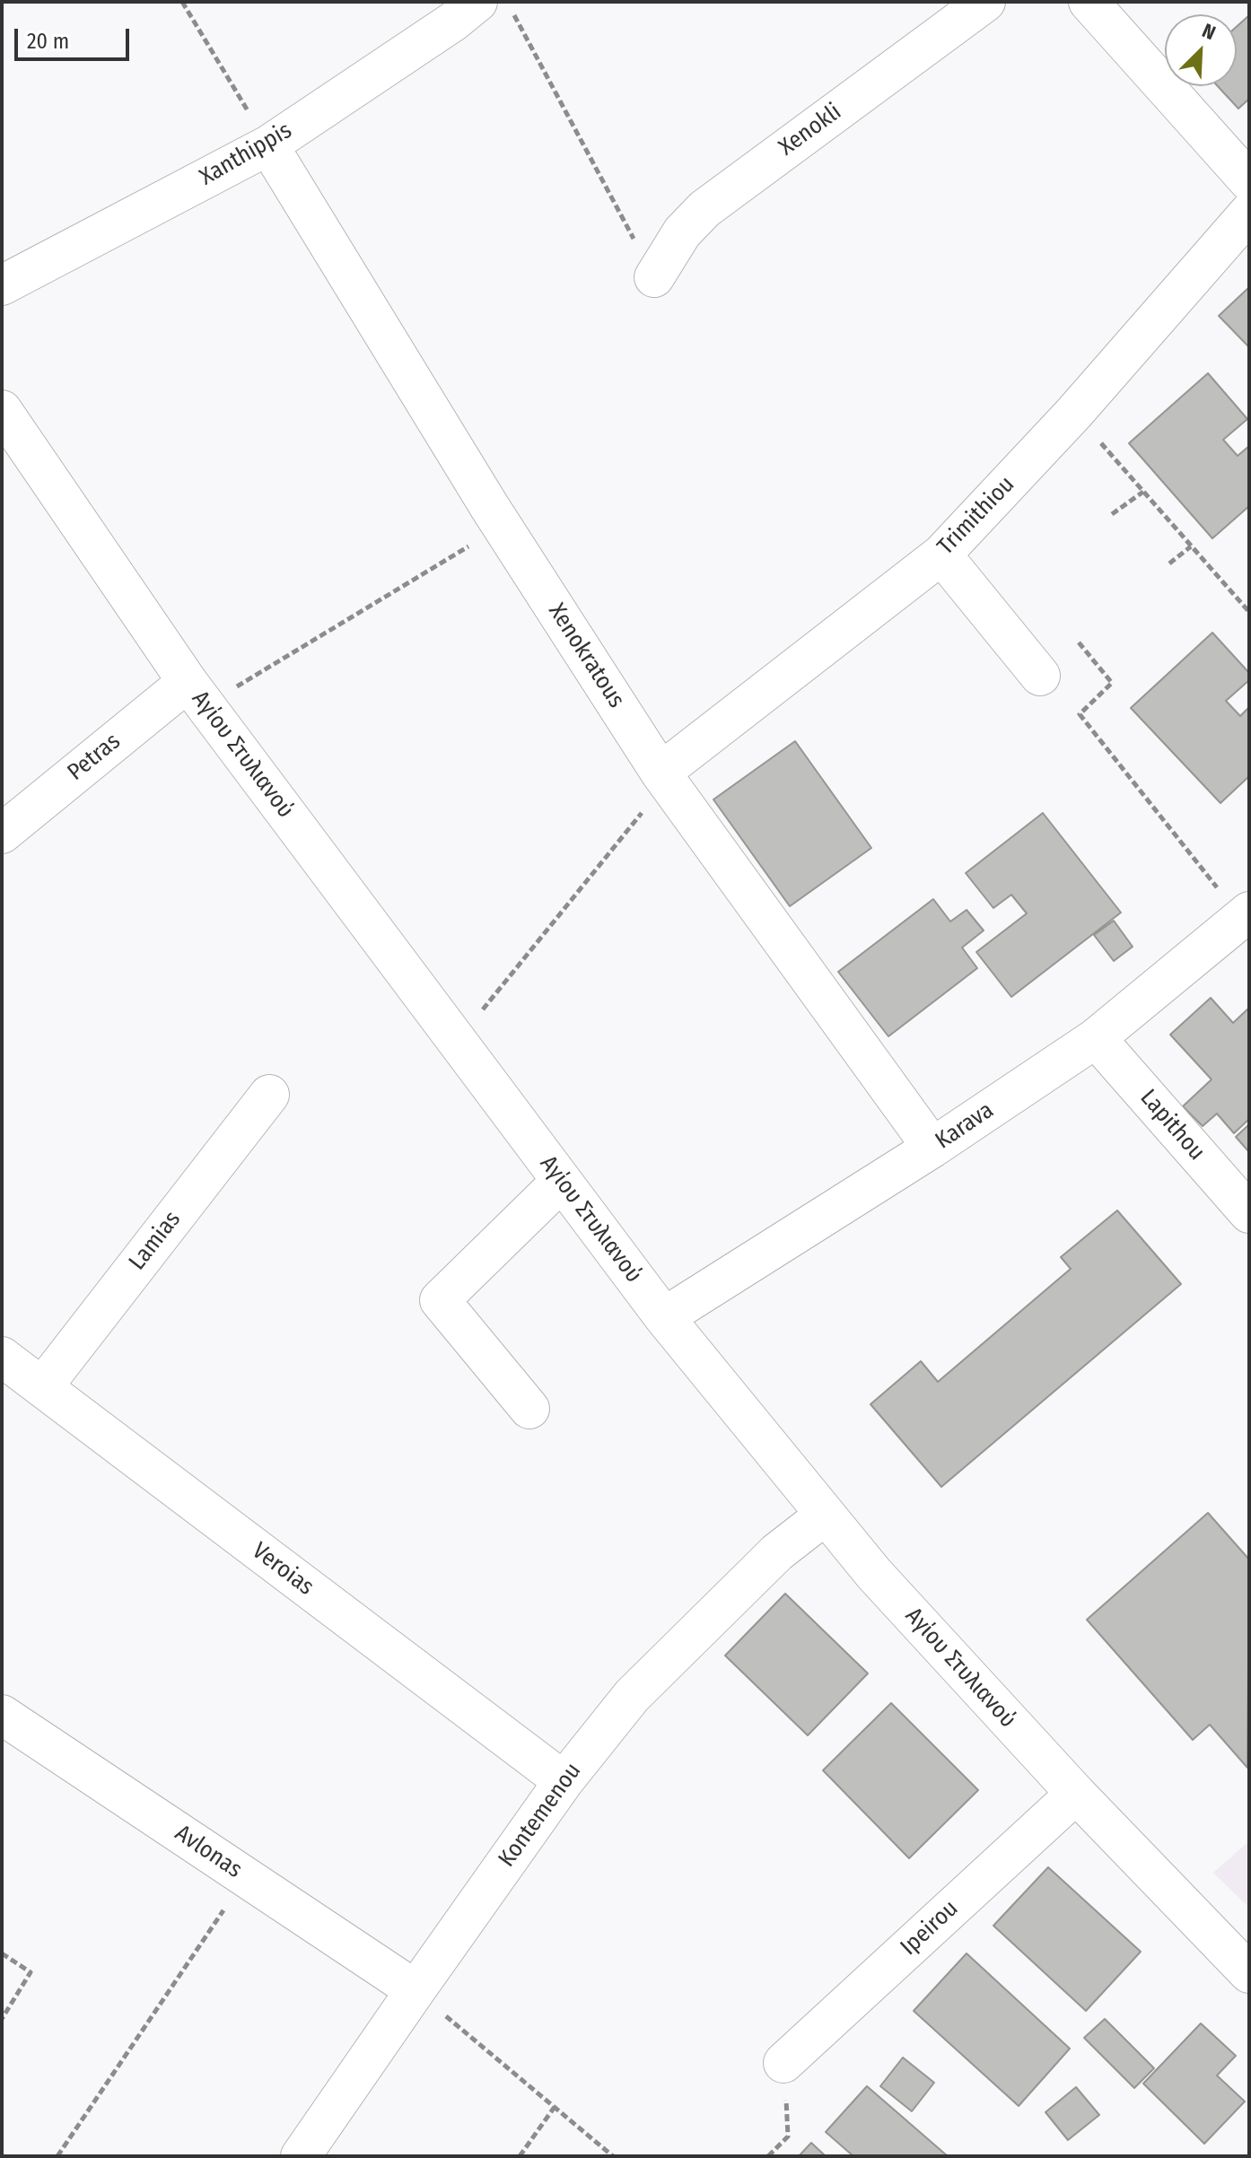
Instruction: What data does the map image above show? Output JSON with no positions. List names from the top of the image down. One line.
{"streets":{"street":["Xenokli","Xanthippis","Trimithiou","Xenokratous","Αγίου Στυλιανού","Petras","Lapithou","Karava","Lamias","Veroias","Kontemenou","Avlonas","Ipeirou"]},"crossings":[["Xanthippis","Xenokratous"],["Trimithiou","Xenokratous"],["Xenokratous","Karava"],["Αγίου Στυλιανού","Petras"],["Αγίου Στυλιανού","Karava"],["Αγίου Στυλιανού","Kontemenou"],["Αγίου Στυλιανού","Ipeirou"],["Lapithou","Karava"],["Lamias","Veroias"],["Veroias","Kontemenou"],["Kontemenou","Avlonas"]],"scale_bar":"20 m","north":"top right"}
